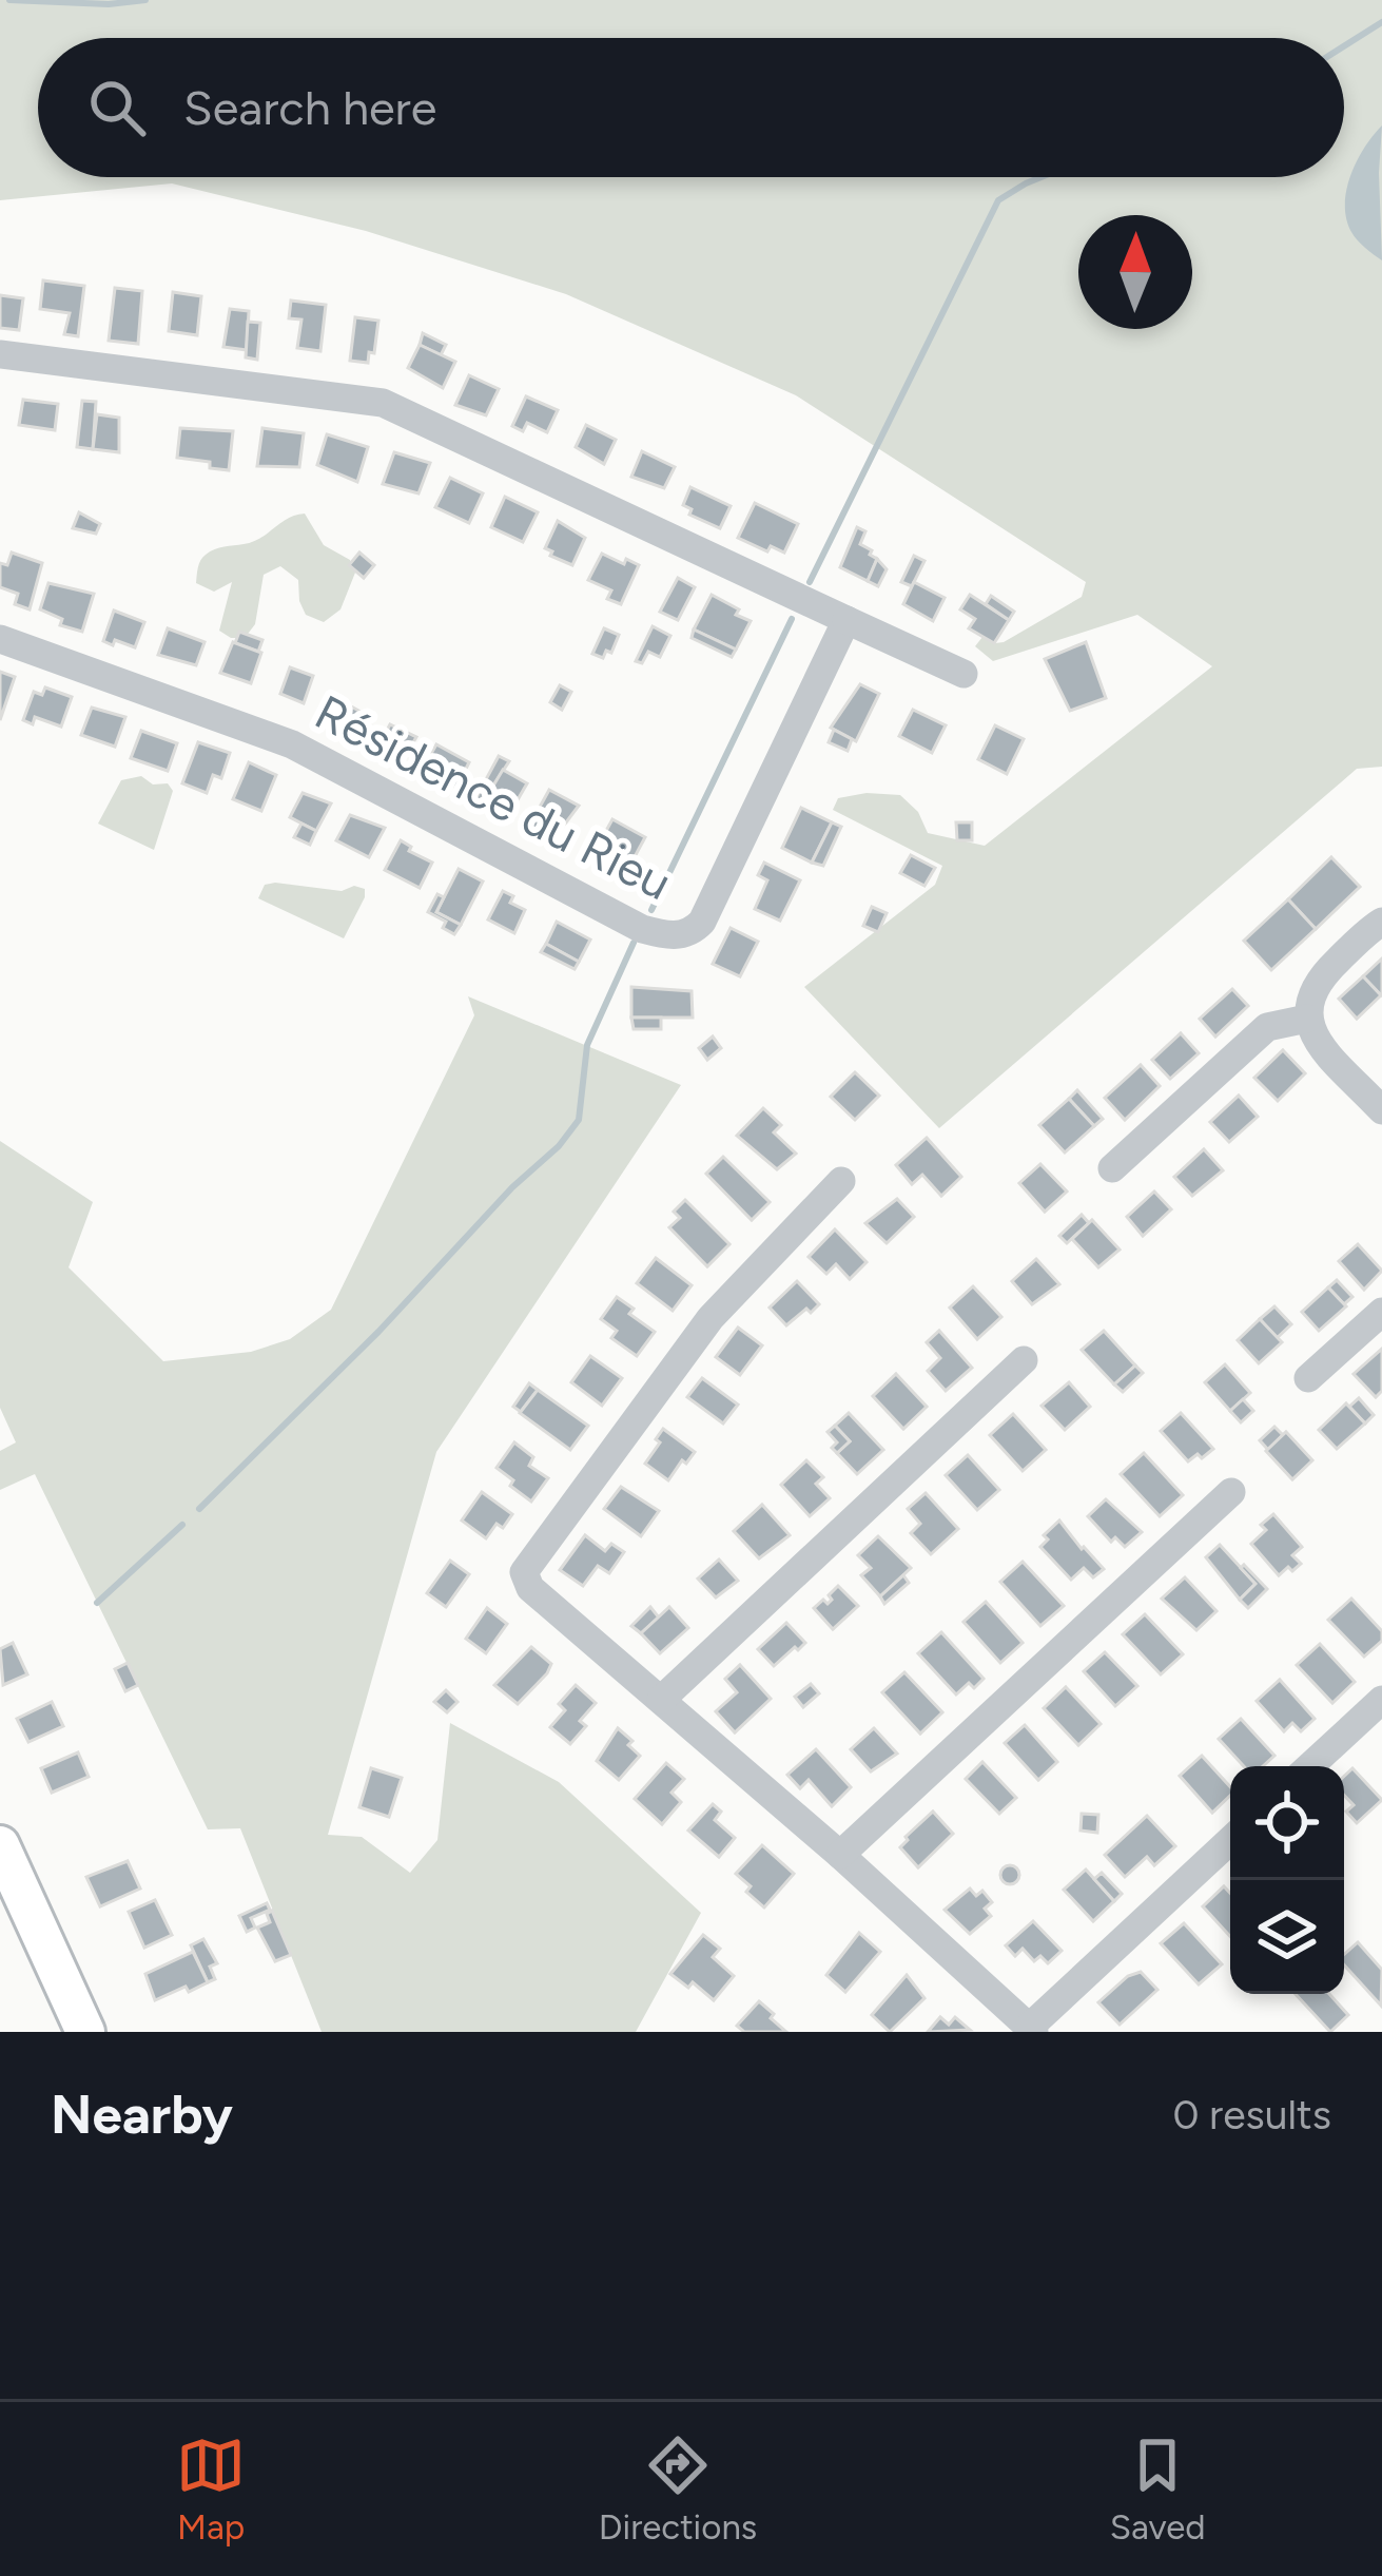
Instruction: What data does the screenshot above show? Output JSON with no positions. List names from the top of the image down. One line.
{"streets":{"street":["Résidence du Rieu"]},"north":"top","page":{"search":"Search here","heading":["Nearby","0 results"],"nav":["Map","Directions","Saved"]}}
